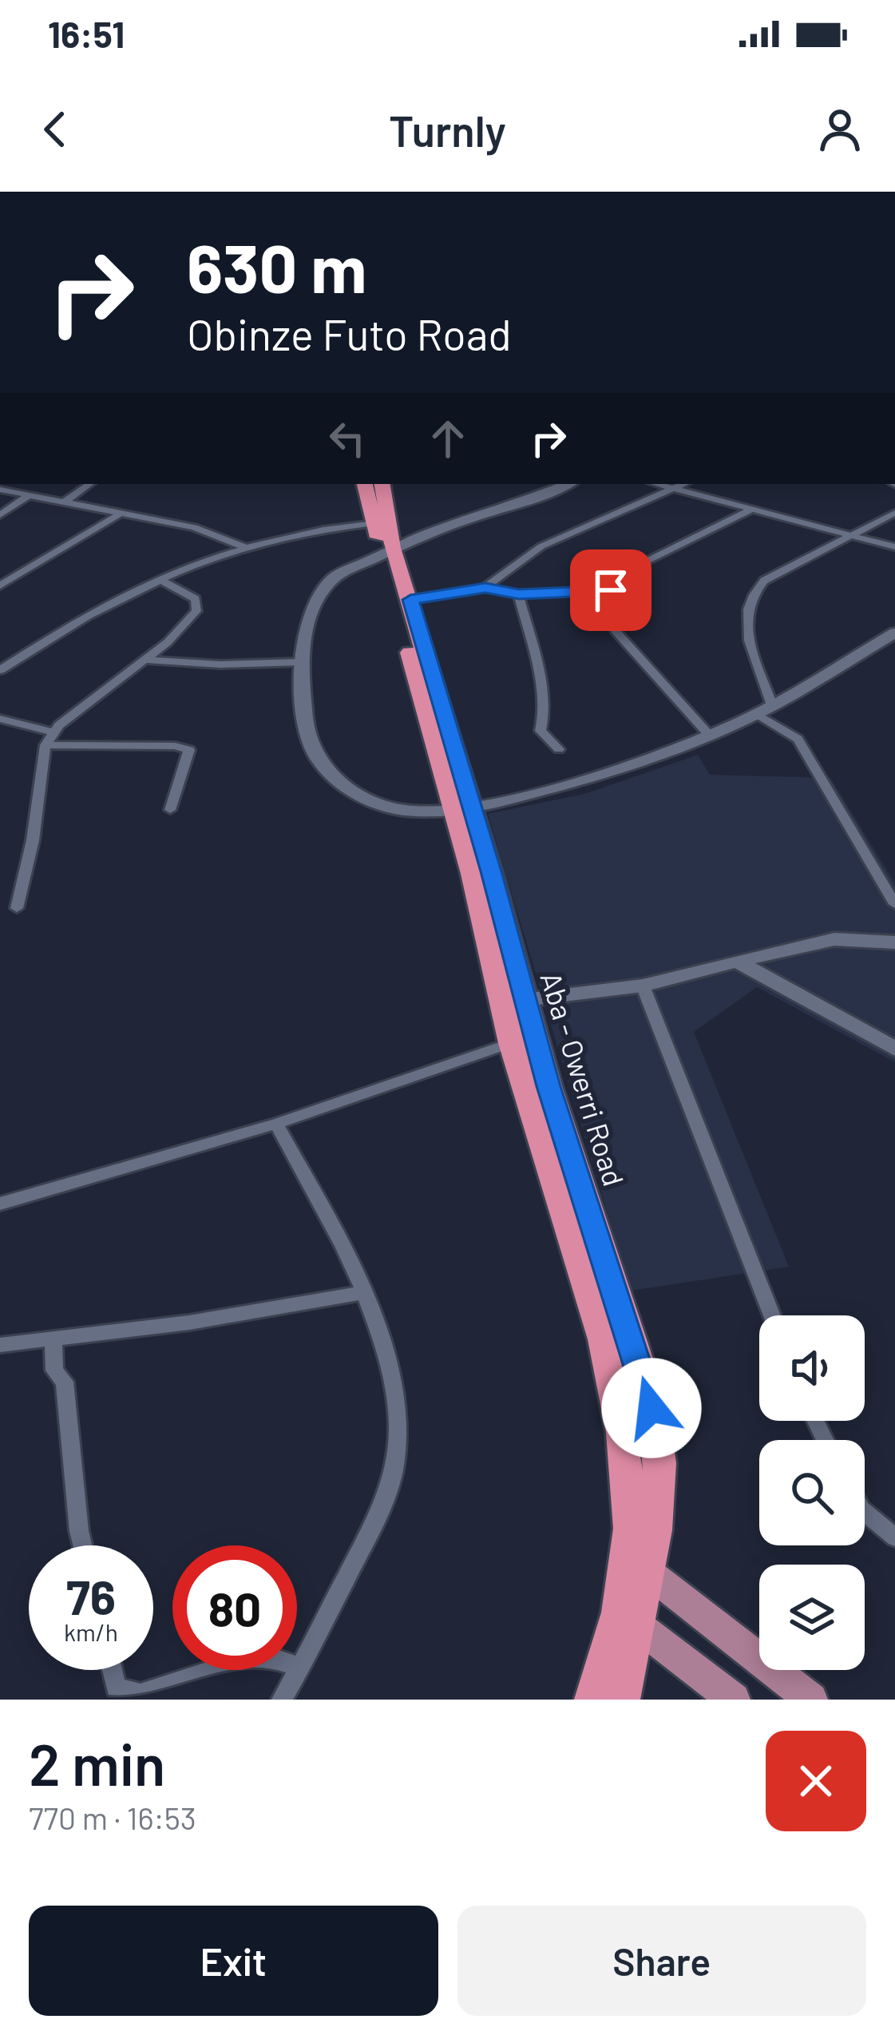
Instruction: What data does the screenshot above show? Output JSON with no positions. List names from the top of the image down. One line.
{"streets":{"highway":["Aba - Owerri Road"]},"page":{"status":"16:51","header":"Turnly","turn":["630 m","Obinze Futo Road"],"speed":"76 km/h","limit":"80","heading":["2 min","770 m · 16:53"],"buttons":["Exit","Share"]}}
